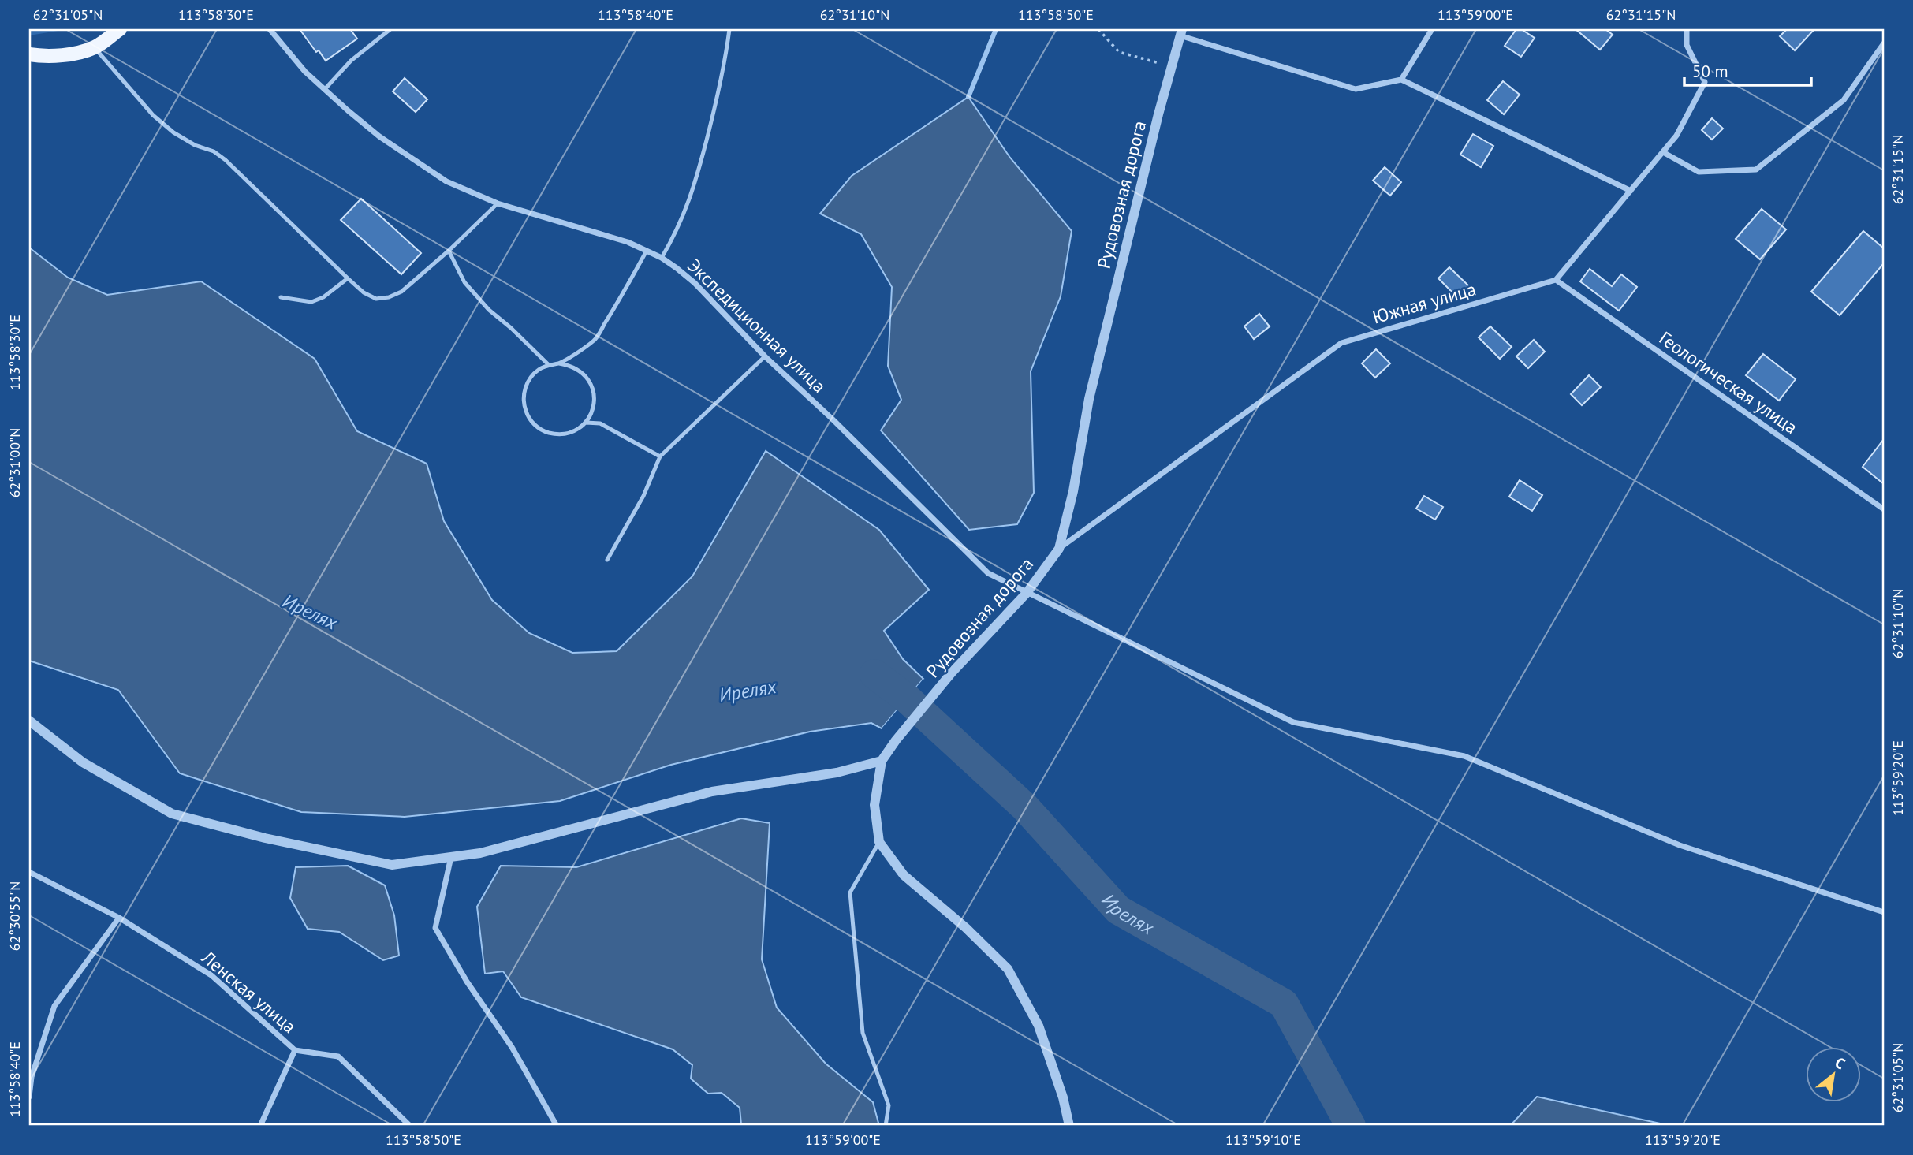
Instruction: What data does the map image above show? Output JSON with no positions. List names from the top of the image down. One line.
{"streets":{"street":["Рудовозная дорога","Южная улица","Экспедиционная улица","Геологическая улица","Ленская улица"]},"crossings":[["Рудовозная дорога","Южная улица"],["Рудовозная дорога","Экспедиционная улица"],["Южная улица","Геологическая улица"]],"water":["Ирелях"],"scale_bar":"50 m","north":"top right","coordinates":["62°31'05\"N","113°58'30\"E","113°58'40\"E","62°31'10\"N","113°58'50\"E","113°59'00\"E","62°31'15\"N","62°31'00\"N","113°59'20\"E","62°30'55\"N","113°59'10\"E"]}
